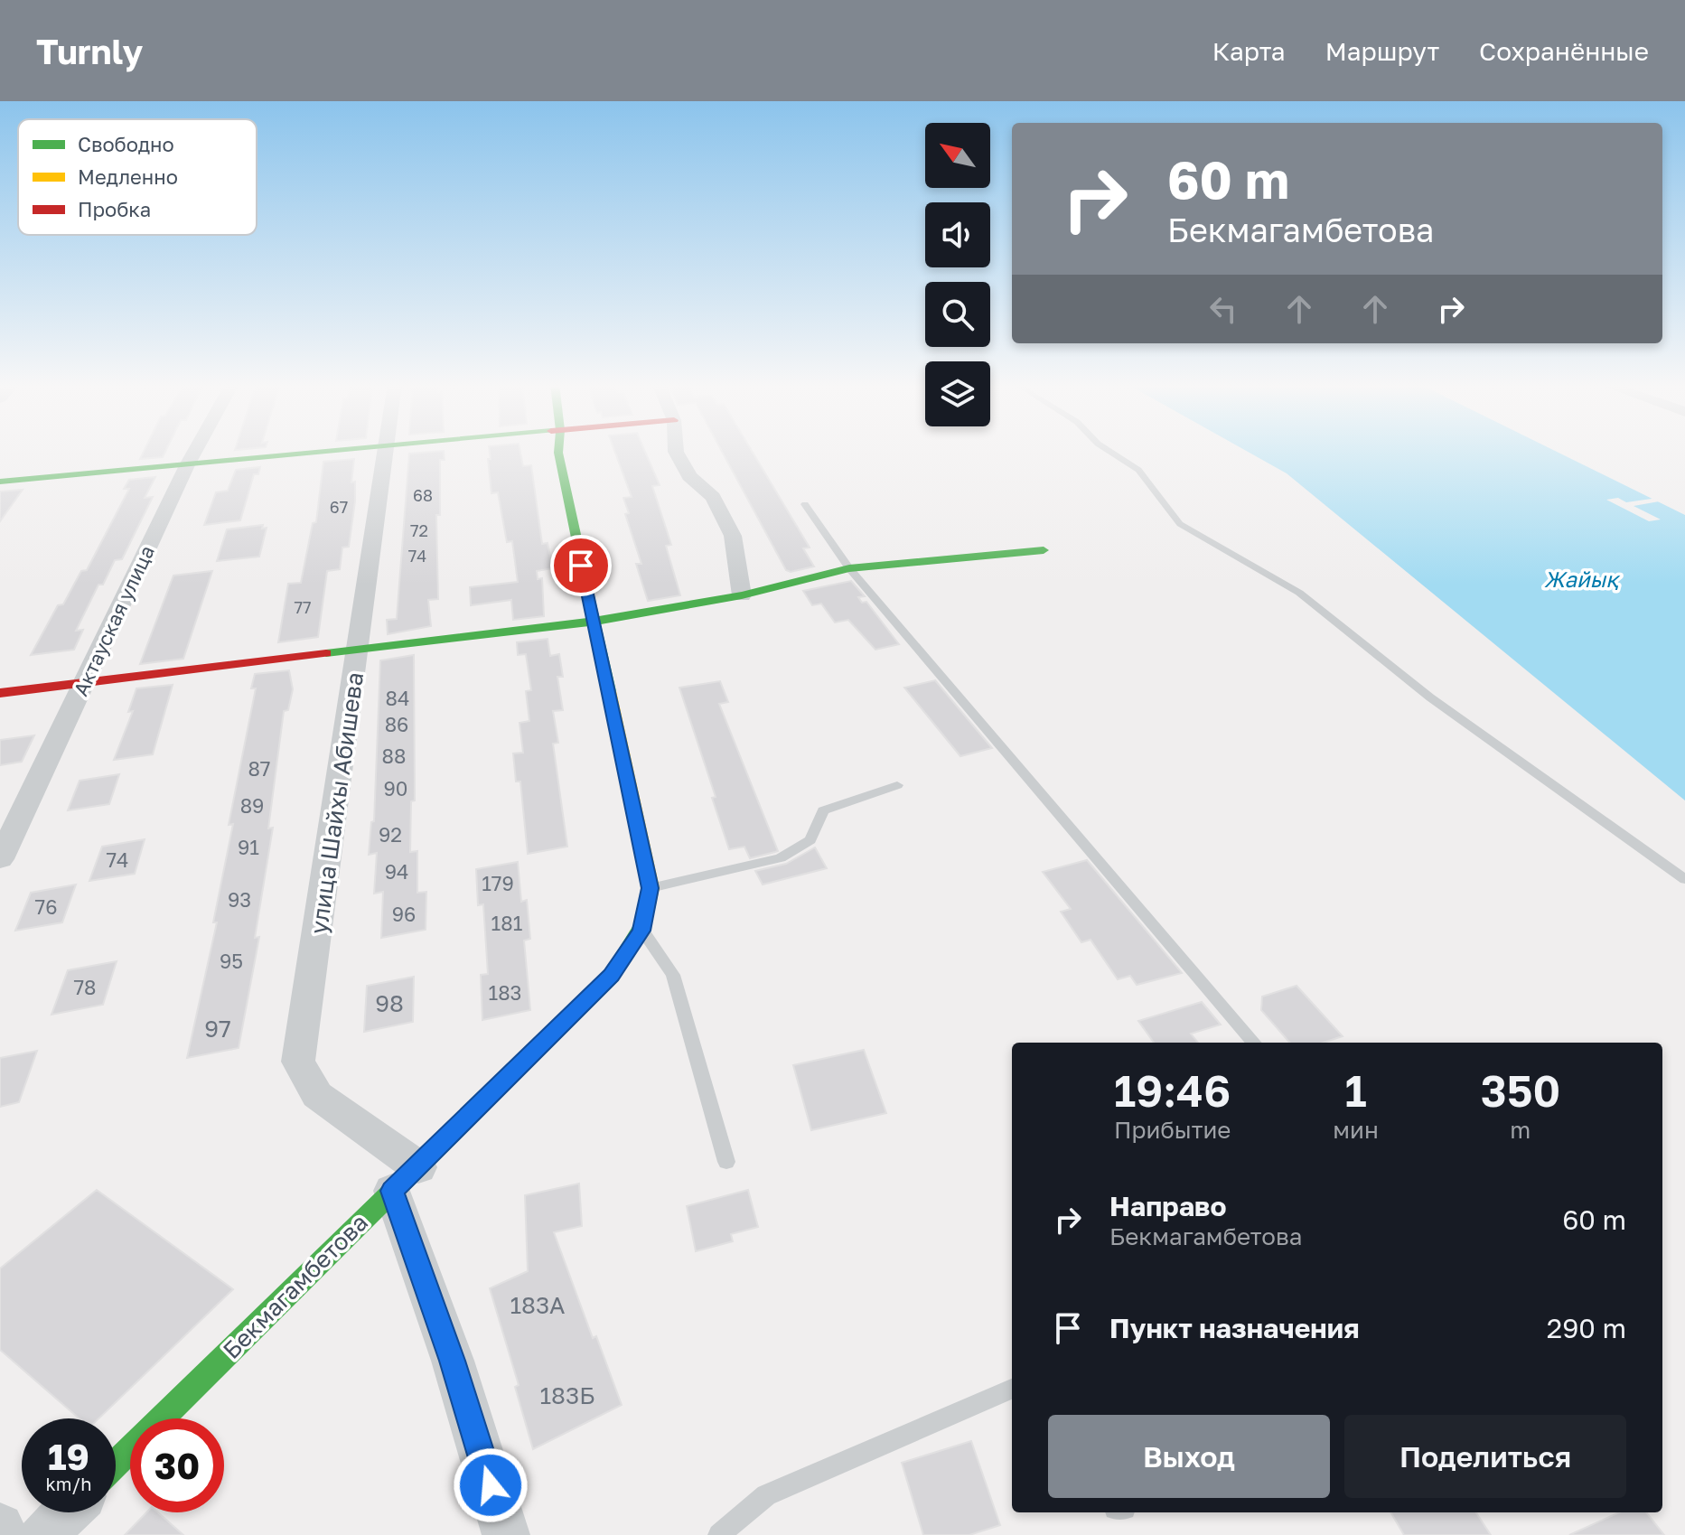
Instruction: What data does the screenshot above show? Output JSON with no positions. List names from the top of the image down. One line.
{"streets":{"street":["Актауская улица","улица Шайхы Абишева","Бекмагамбетова"]},"crossings":[["улица Шайхы Абишева","Бекмагамбетова"]],"water":["Жайық"],"house_numbers":["68","67","72","74","77","84","86","88","87","90","89","92","91","74","94","179","93","76","96","181","95","78","183","98","97","183А","183Б"],"legend":["Свободно","Медленно","Пробка"],"north":"top left","page":{"header":"Turnly","nav":["Карта","Маршрут","Сохранённые"],"turn":["60 m","Бекмагамбетова"],"eta":["19:46","Прибытие","1","мин","350","m"],"list":[{"name":"Направо","note":"Бекмагамбетова","value":"60 m"},{"name":"Пункт назначения","value":"290 m"}],"buttons":["Выход","Поделиться"],"speed":"19 km/h","limit":"30"}}
